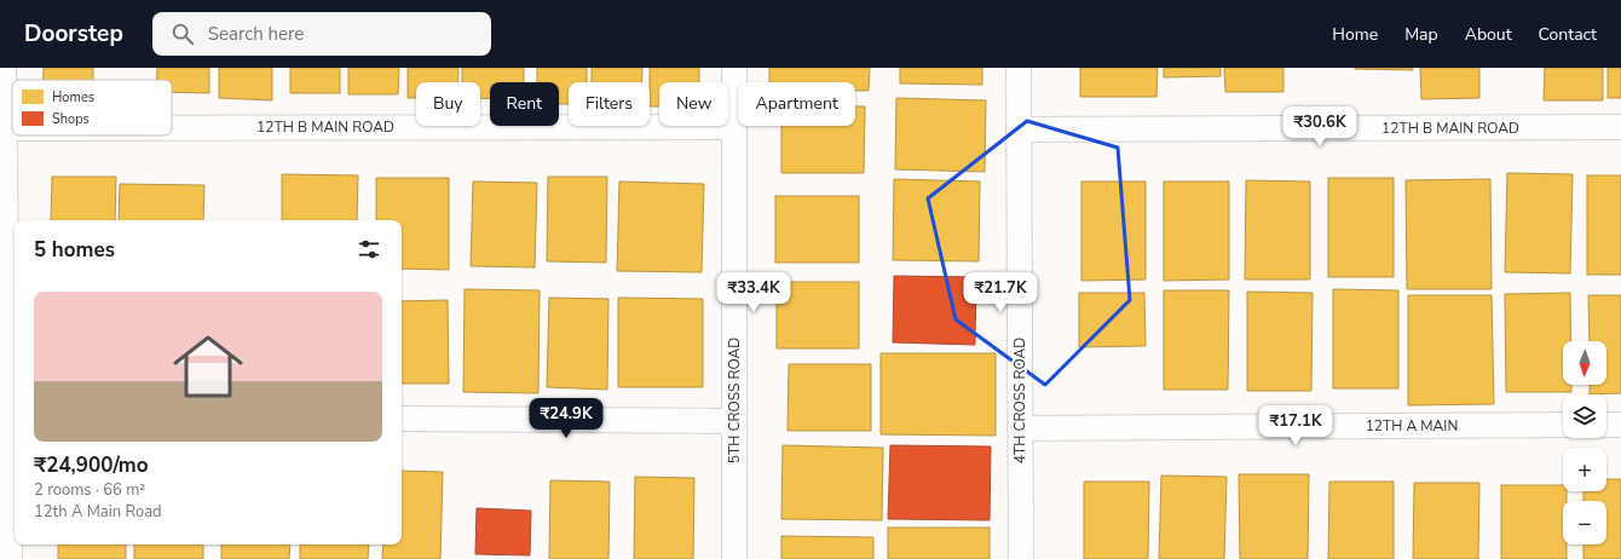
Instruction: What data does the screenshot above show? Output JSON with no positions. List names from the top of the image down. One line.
{"streets":{"street":["12TH B MAIN ROAD","5TH CROSS ROAD","4TH CROSS ROAD","12TH A MAIN"]},"crossings":[["12TH B MAIN ROAD","5TH CROSS ROAD"],["12TH B MAIN ROAD","4TH CROSS ROAD"],["4TH CROSS ROAD","12TH A MAIN"]],"legend":["Homes","Shops"],"north":"bottom","page":{"header":"Doorstep","search":"Search here","nav":["Home","Map","About","Contact"],"chip":["Buy","Rent","Filters","New","Apartment"],"price":["₹30.6K","₹33.4K","₹21.7K","₹24.9K","₹17.1K"],"heading":"5 homes","list":[{"name":"₹24,900/mo","note":"2 rooms · 66 m² · 12th A Main Road"}],"map_buttons":["+","−"]}}
